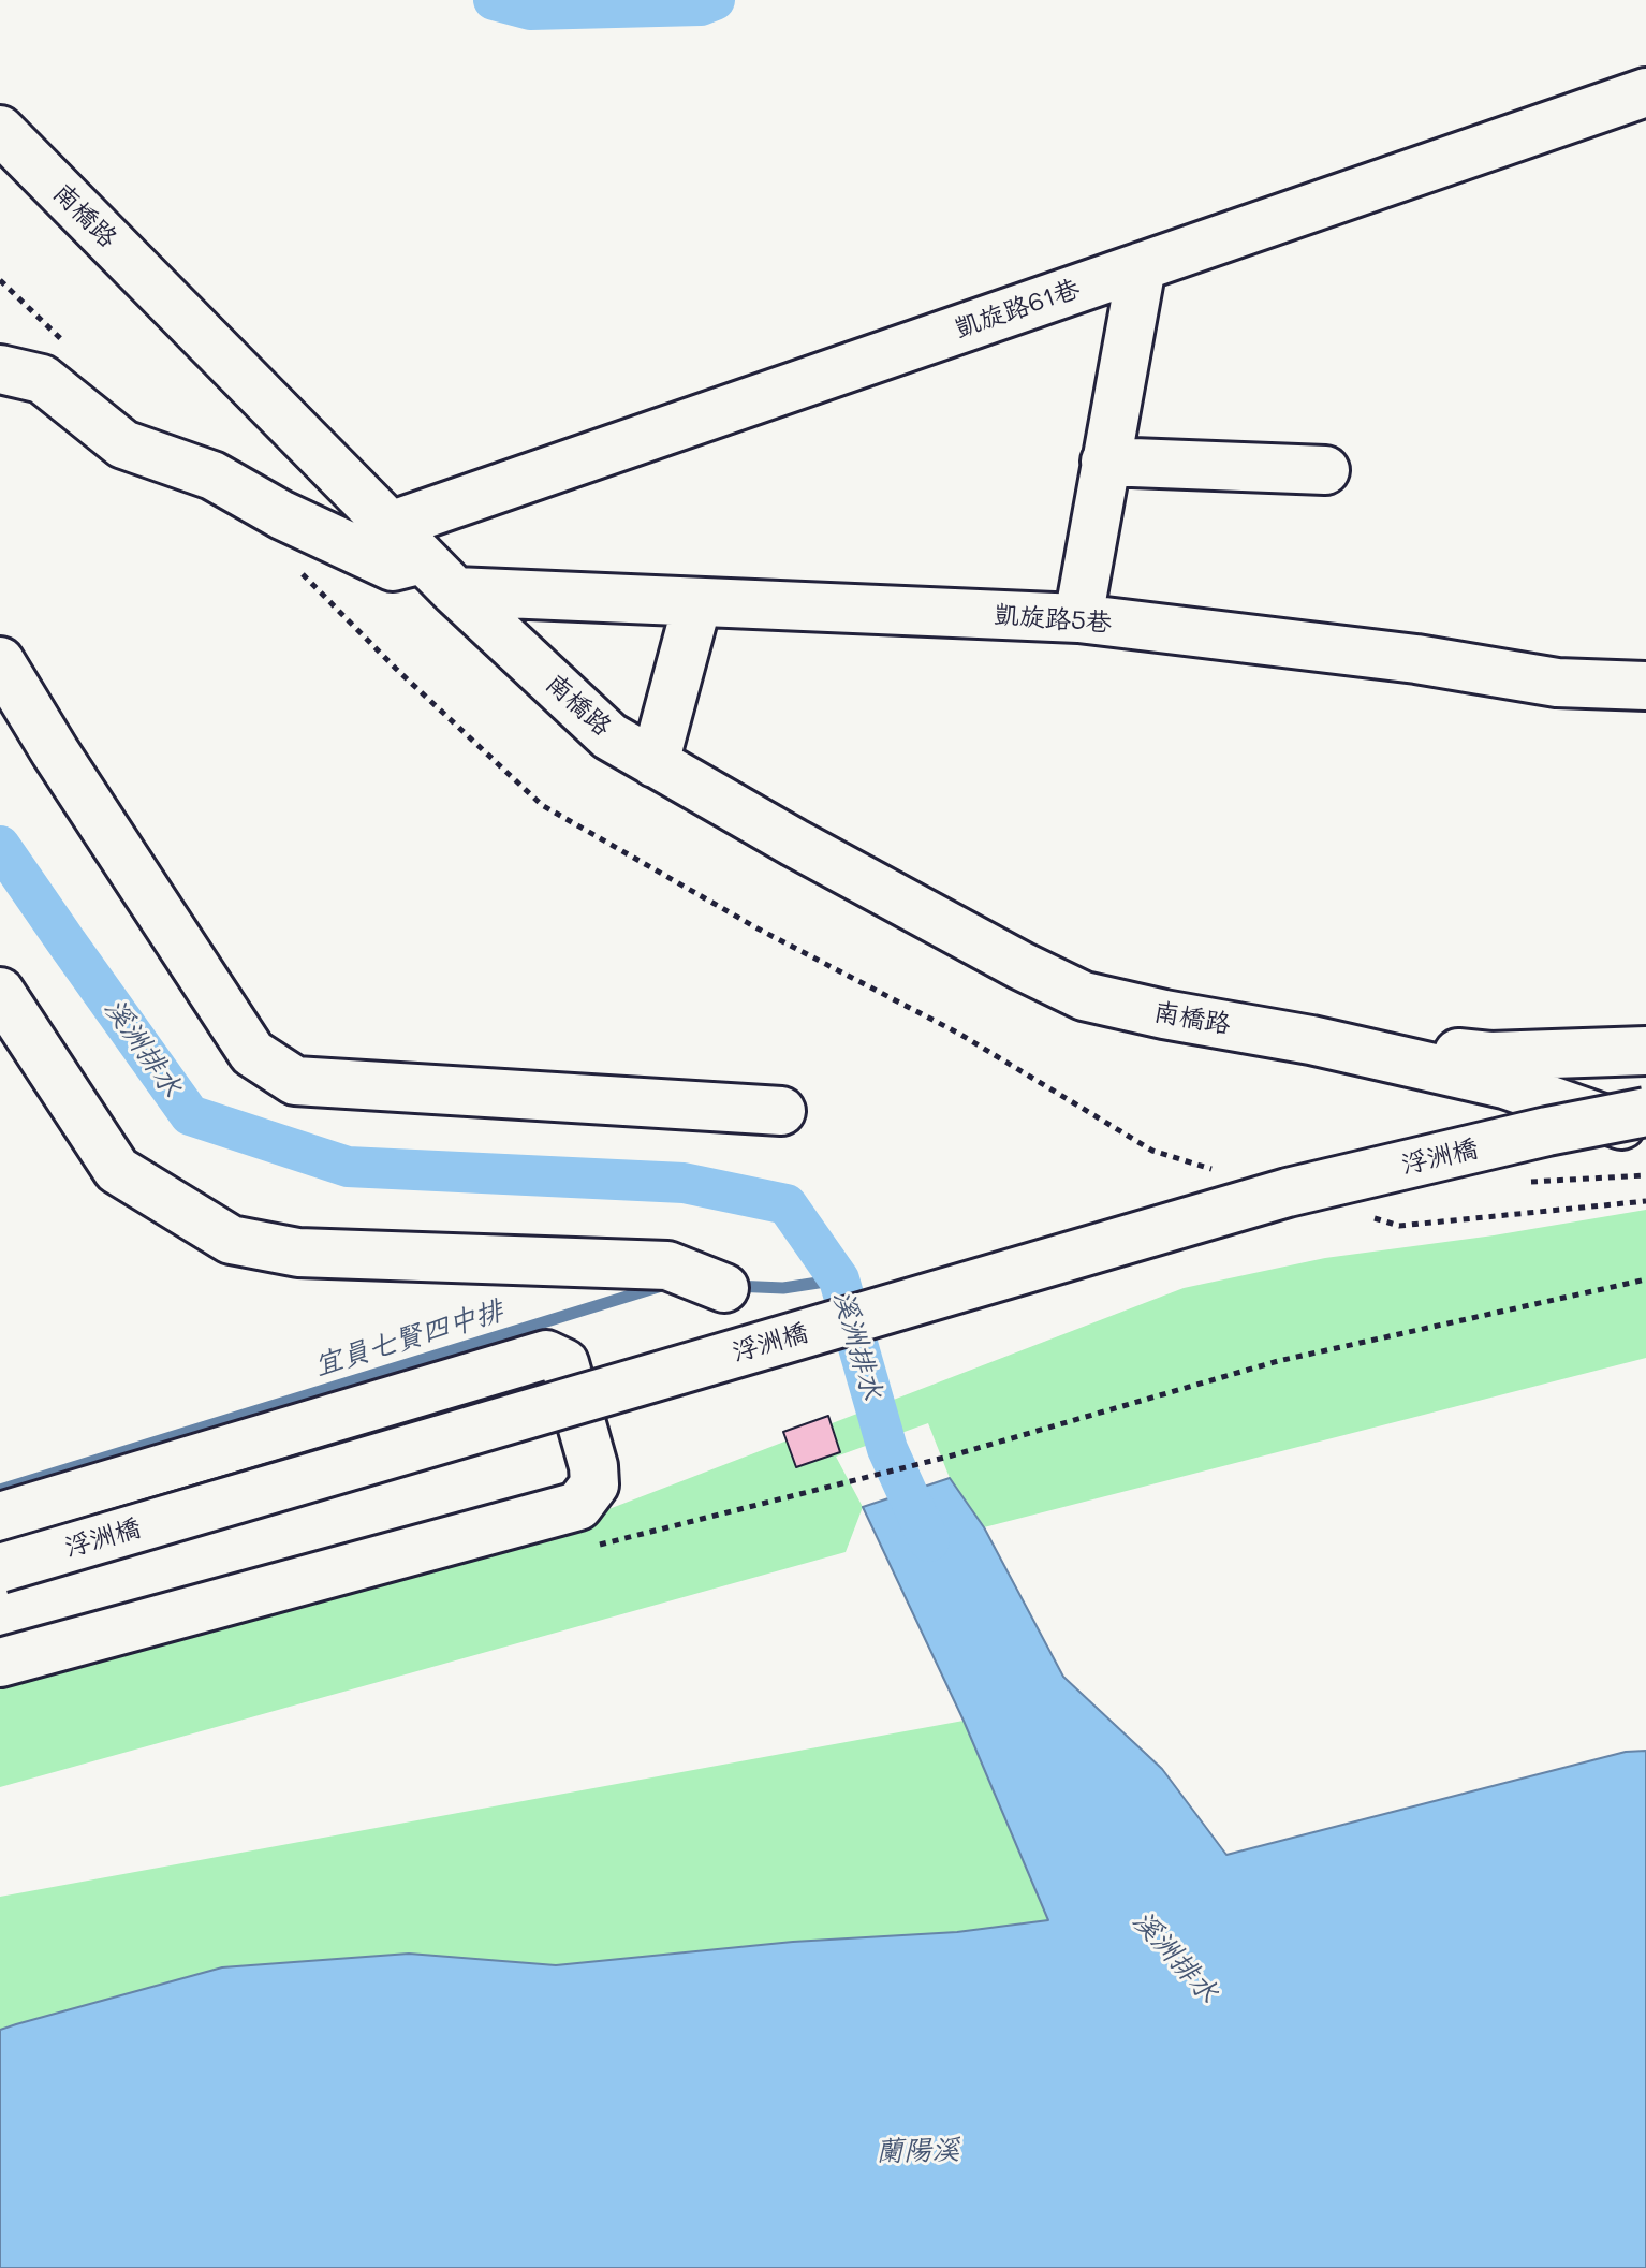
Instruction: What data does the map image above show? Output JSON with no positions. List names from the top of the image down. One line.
{"streets":{"street":["南橋路","凱旋路61巷","凱旋路5巷","浮洲橋"]},"crossings":[["南橋路","凱旋路61巷"],["南橋路","凱旋路5巷"]],"water":["溪洲排水","宜員七賢四中排","蘭陽溪"]}
